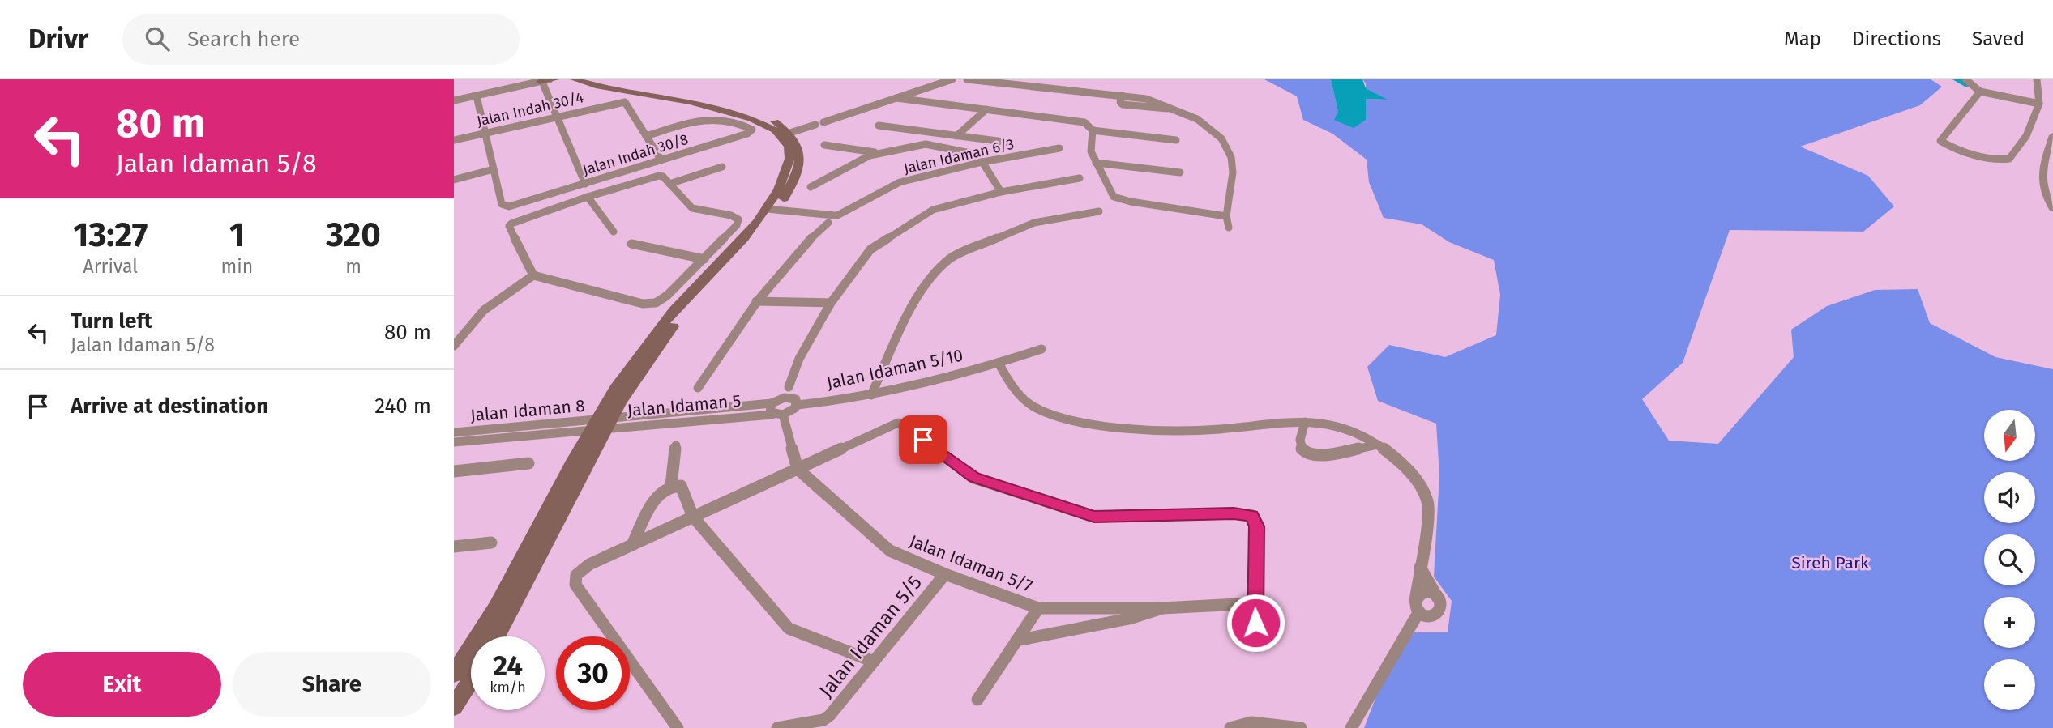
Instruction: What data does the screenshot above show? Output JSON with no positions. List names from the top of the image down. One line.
{"streets":{"street":["Jalan Indah 30/4","Jalan Indah 30/8","Jalan Idaman 6/3","Jalan Idaman 5/10","Jalan Idaman 5","Jalan Idaman 8","Jalan Idaman 5/7","Jalan Idaman 5/5"]},"crossings":[["Jalan Idaman 5/10","Jalan Idaman 5"],["Jalan Idaman 5","Jalan Idaman 8"],["Jalan Idaman 5/7","Jalan Idaman 5/5"]],"parks":["Sireh Park"],"north":"bottom","page":{"header":"Drivr","search":"Search here","nav":["Map","Directions","Saved"],"turn":["80 m","Jalan Idaman 5/8"],"eta":["13:27","Arrival","1","min","320","m"],"list":[{"name":"Turn left","note":"Jalan Idaman 5/8","value":"80 m"},{"name":"Arrive at destination","value":"240 m"}],"map_buttons":["+","−"],"speed":"24 km/h","limit":"30","buttons":["Exit","Share"]}}
